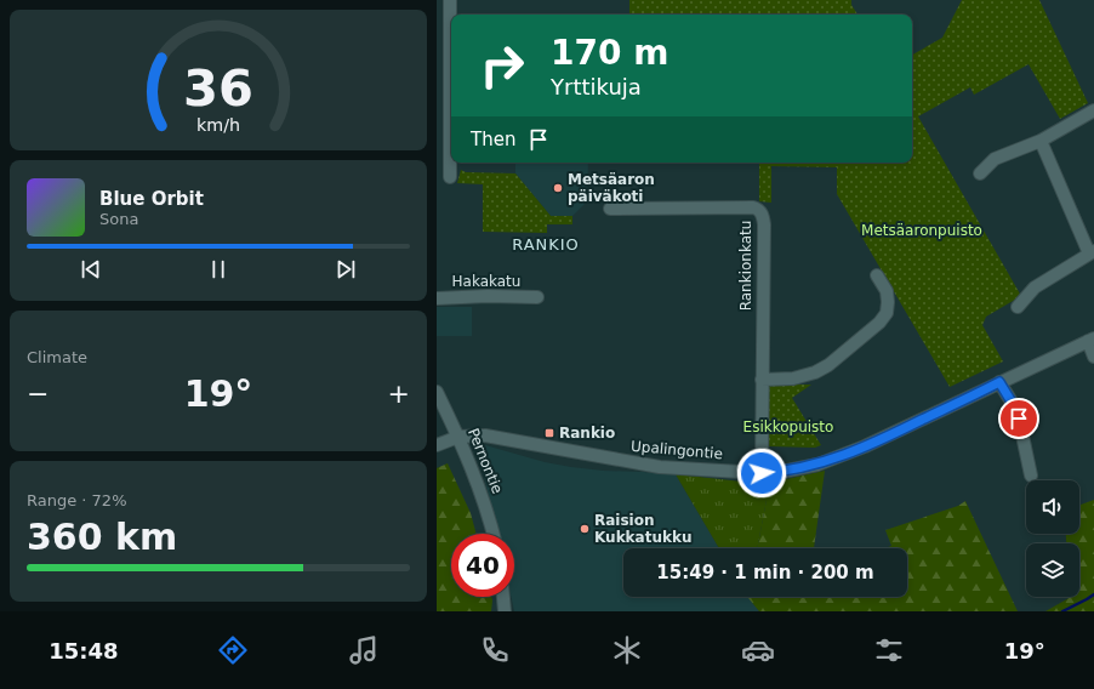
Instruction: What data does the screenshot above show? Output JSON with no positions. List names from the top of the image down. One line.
{"streets":{"street":["Rankionkatu","Hakakatu","Upalingontie","Pernontie"]},"crossings":[["Rankionkatu","Upalingontie"],["Upalingontie","Pernontie"]],"districts":["RANKIO"],"parks":["Metsäaronpuisto","Esikkopuisto"],"places":{"other":["Metsäaron päiväkoti","Raision Kukkatukku"],"transit":["Rankio"]},"page":{"turn":["170 m","Yrttikuja"],"then":"Then","song":["Blue Orbit","Sona"],"tile":["Climate",["Range · 72%","360 km"]],"heat":["−","19°","+"],"limit":"40","trip":"15:49 · 1 min · 200 m","tabs":["15:48","19°"],"gauge":["36","km/h"]}}
